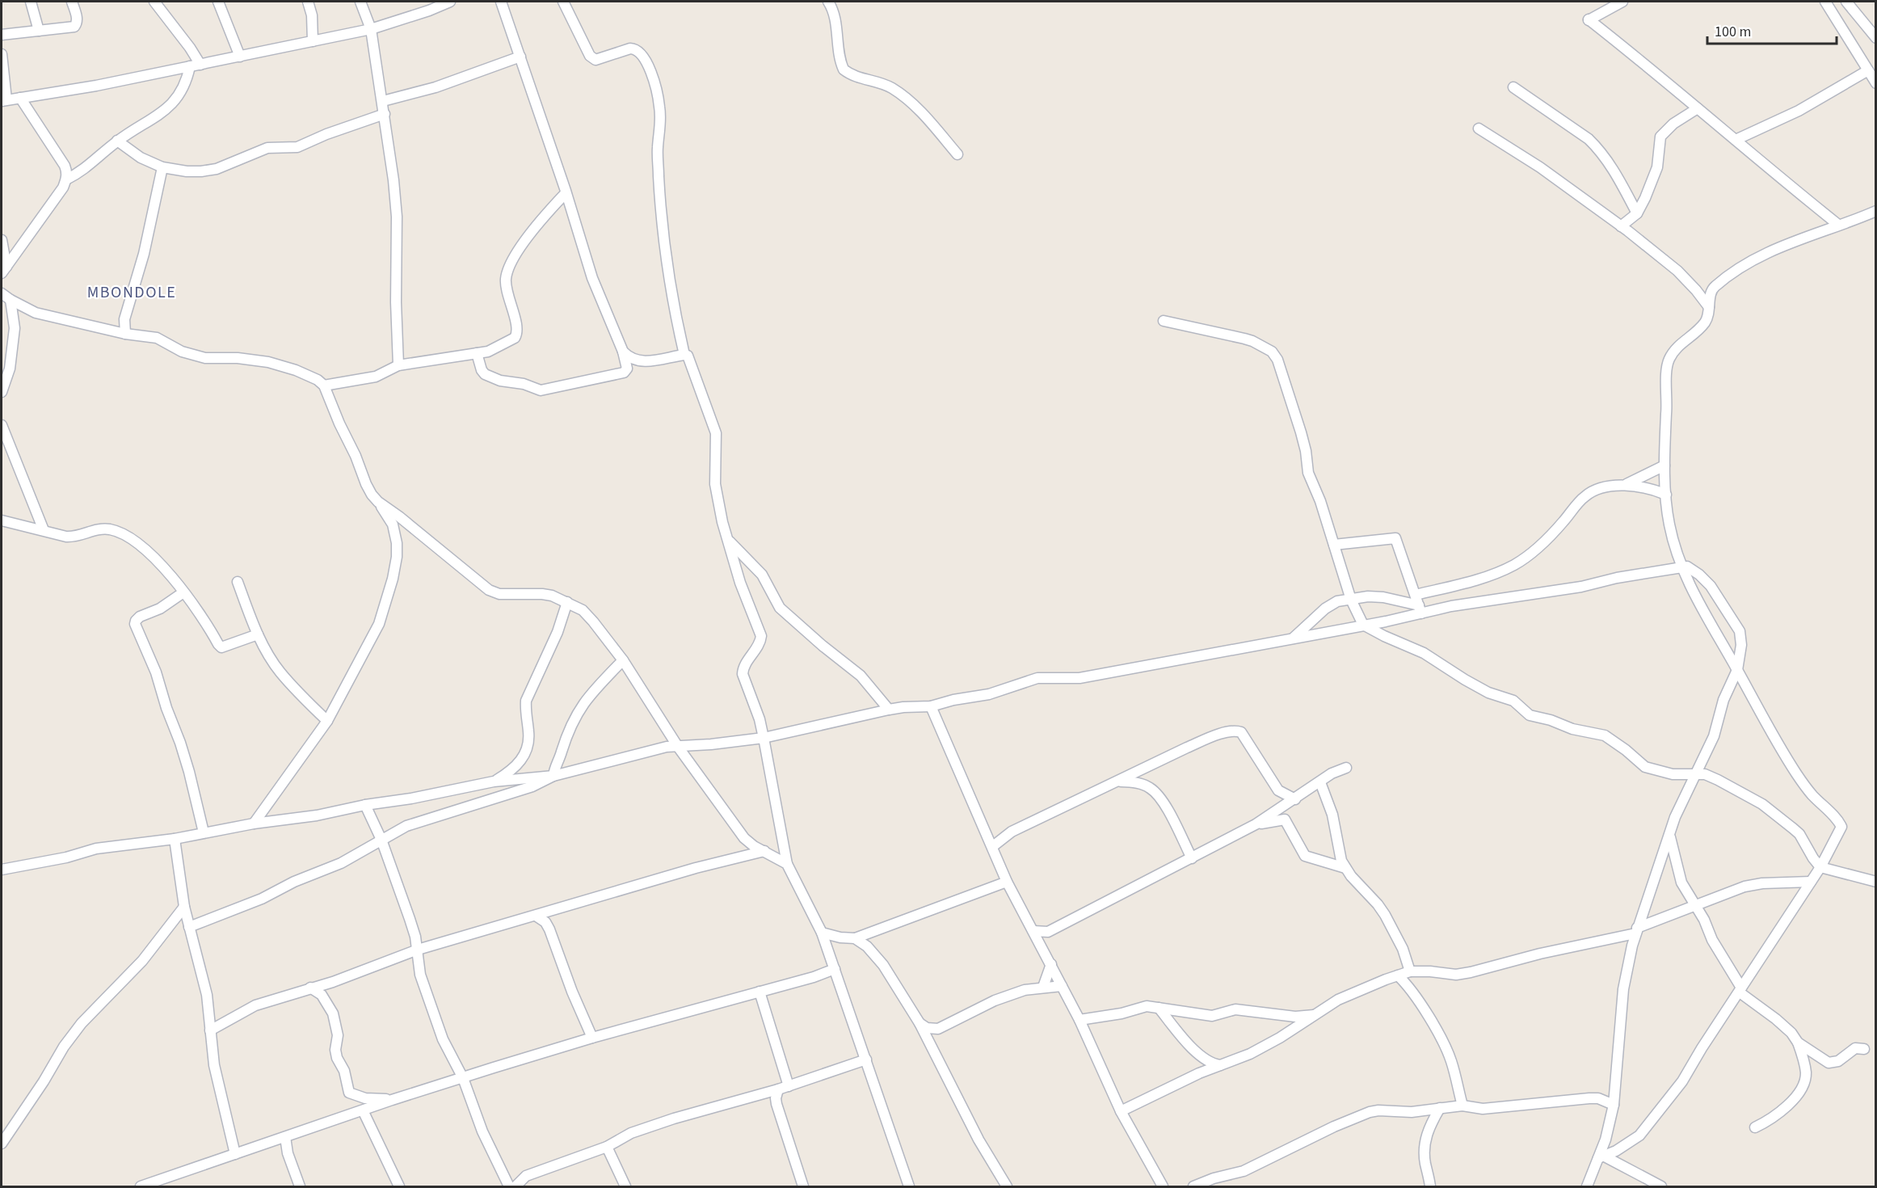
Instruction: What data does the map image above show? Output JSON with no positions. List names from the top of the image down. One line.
{"districts":["MBONDOLE"],"scale_bar":"100 m"}
